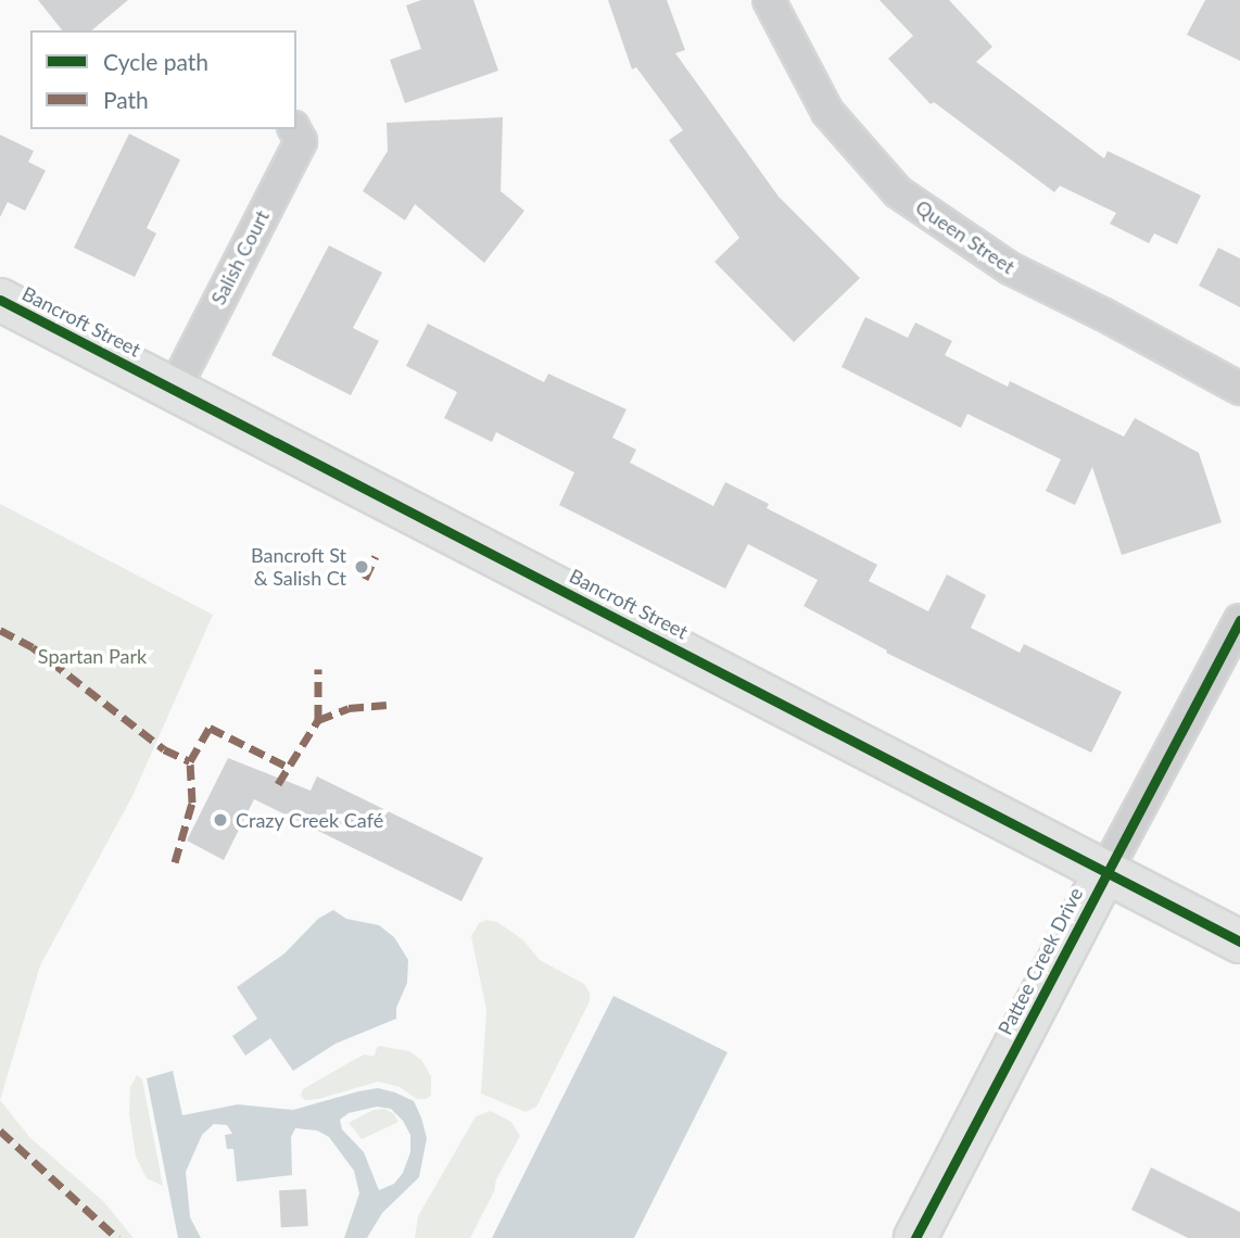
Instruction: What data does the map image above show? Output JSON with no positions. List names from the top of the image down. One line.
{"streets":{"street":["Queen Street","Salish Court","Bancroft Street","Pattee Creek Drive"]},"crossings":[["Salish Court","Bancroft Street"],["Bancroft Street","Pattee Creek Drive"]],"parks":["Spartan Park"],"places":["Bancroft St & Salish Ct","Crazy Creek Café"],"legend":["Cycle path","Path"]}
